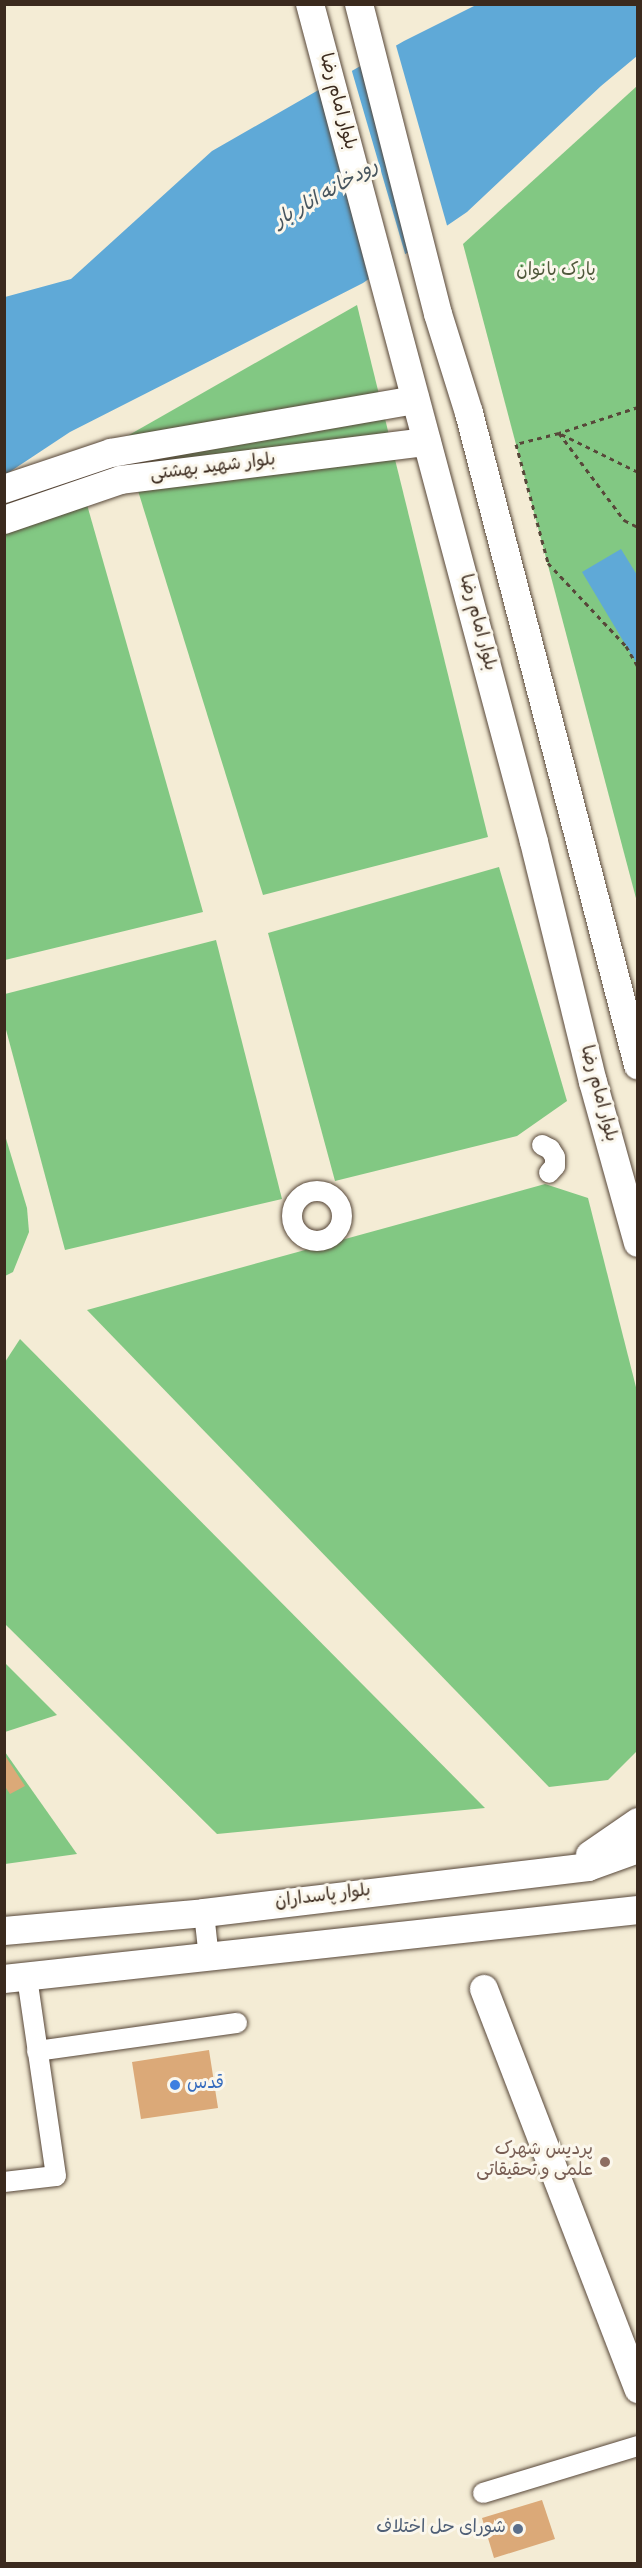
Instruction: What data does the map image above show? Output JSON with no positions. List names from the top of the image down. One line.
{"streets":{"main road":["بلوار امام رضا","بلوار شهید بهشتی","بلوار پاسداران"]},"crossings":[["بلوار امام رضا","بلوار شهید بهشتی"]],"water":["رودخانه انار بار"],"parks":["پارک بانوان"],"places":["قدس","پردیس شهرک علمی و تحقیقاتی","شورای حل اختلاف"]}
